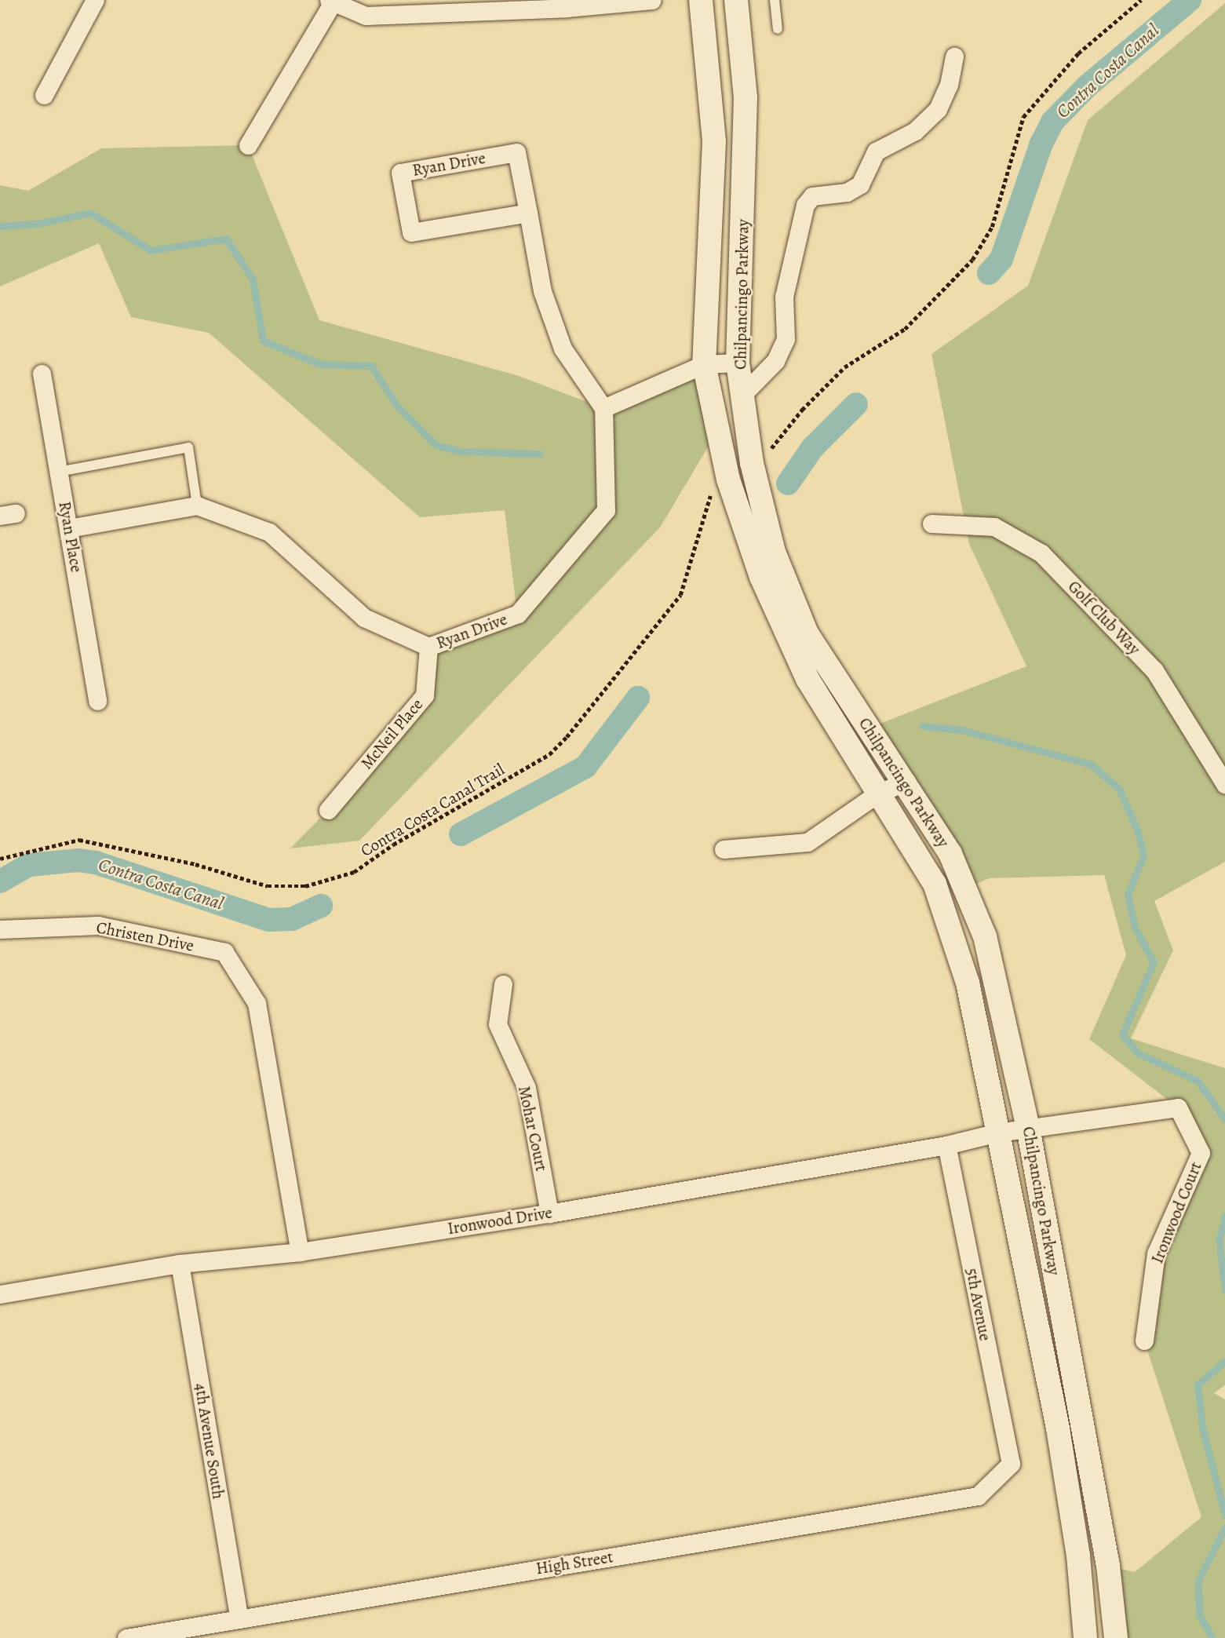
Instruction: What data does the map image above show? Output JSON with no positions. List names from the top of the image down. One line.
{"streets":{"street":["Ryan Drive","Chilpancingo Parkway","Ryan Place","Golf Club Way","McNeil Place","Christen Drive","Mohar Court","Ironwood Court","Ironwood Drive","5th Avenue","4th Avenue South","High Street"],"path":["Contra Costa Canal Trail"]},"crossings":[["Ryan Drive","McNeil Place"],["Chilpancingo Parkway","Contra Costa Canal Trail"],["Chilpancingo Parkway","Ironwood Court"],["Chilpancingo Parkway","Ironwood Drive"],["Christen Drive","Ironwood Drive"],["Mohar Court","Ironwood Drive"],["Ironwood Court","Ironwood Drive"],["Ironwood Drive","5th Avenue"],["Ironwood Drive","4th Avenue South"],["5th Avenue","High Street"],["4th Avenue South","High Street"]],"water":["Contra Costa Canal"]}
